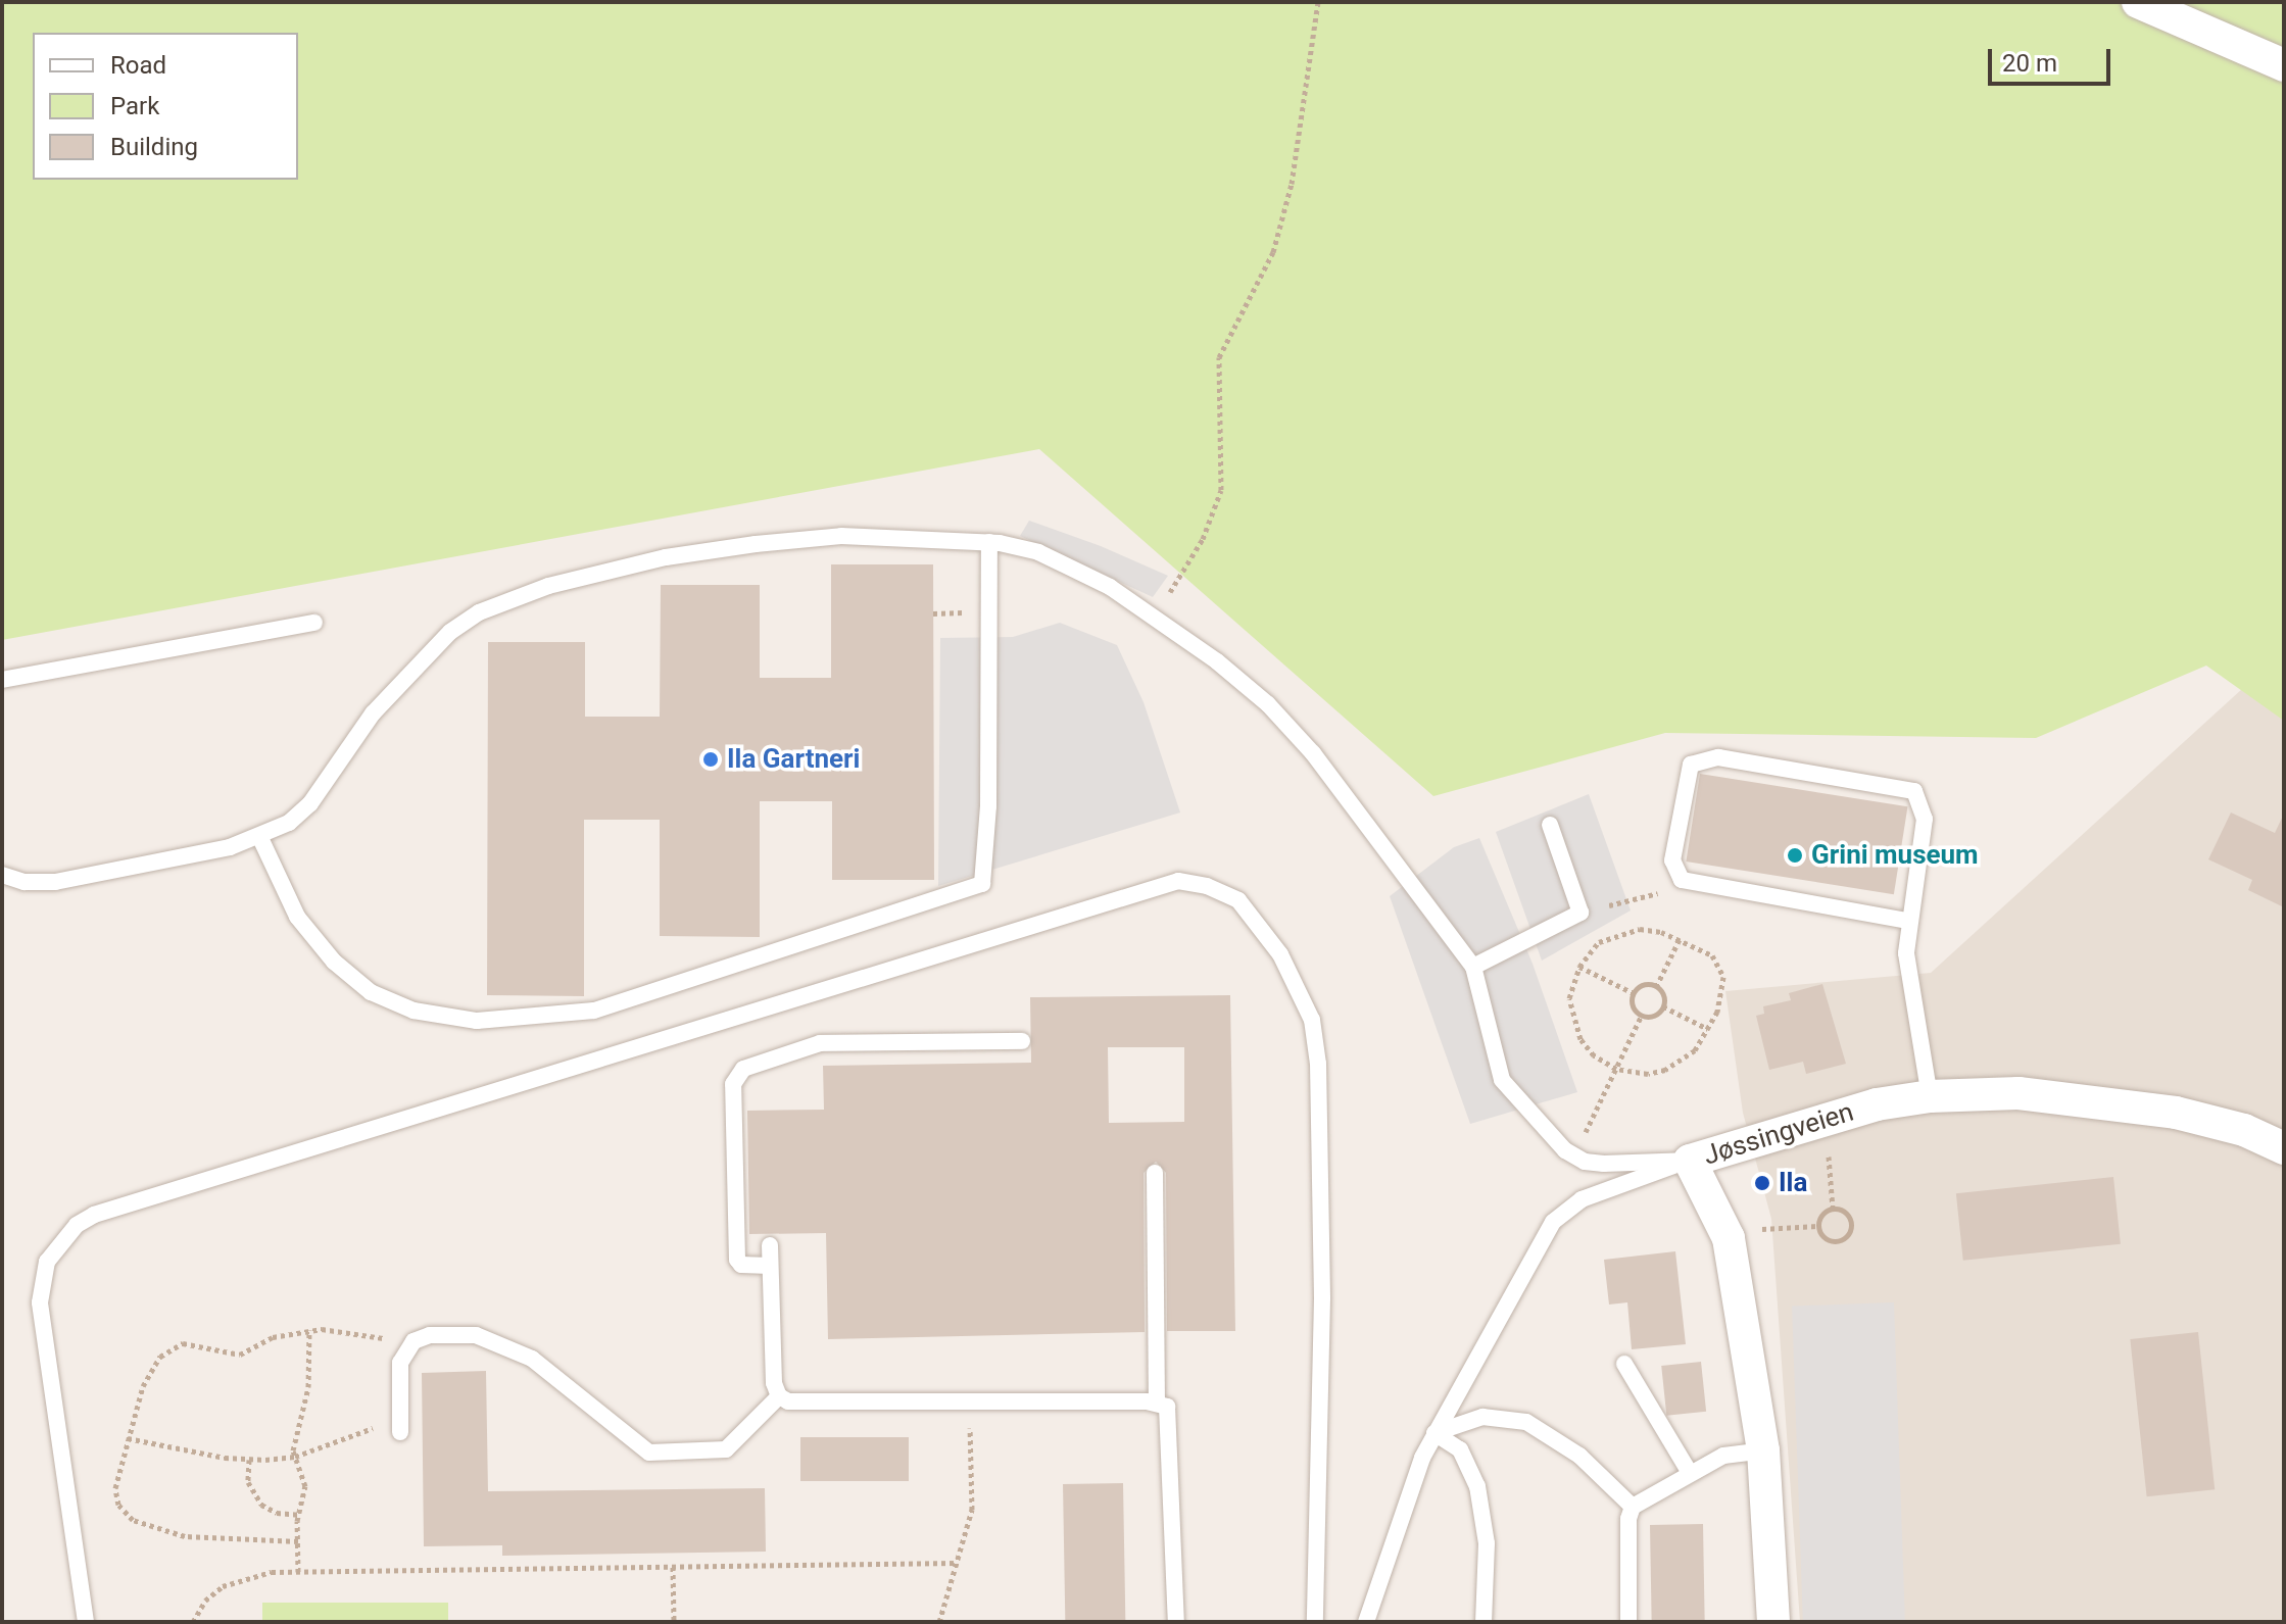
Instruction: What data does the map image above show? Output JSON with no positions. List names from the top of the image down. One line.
{"streets":{"street":["Jøssingveien"]},"places":["Ila Gartneri","Grini museum","Ila"],"legend":["Road","Park","Building"],"scale_bar":"20 m"}
